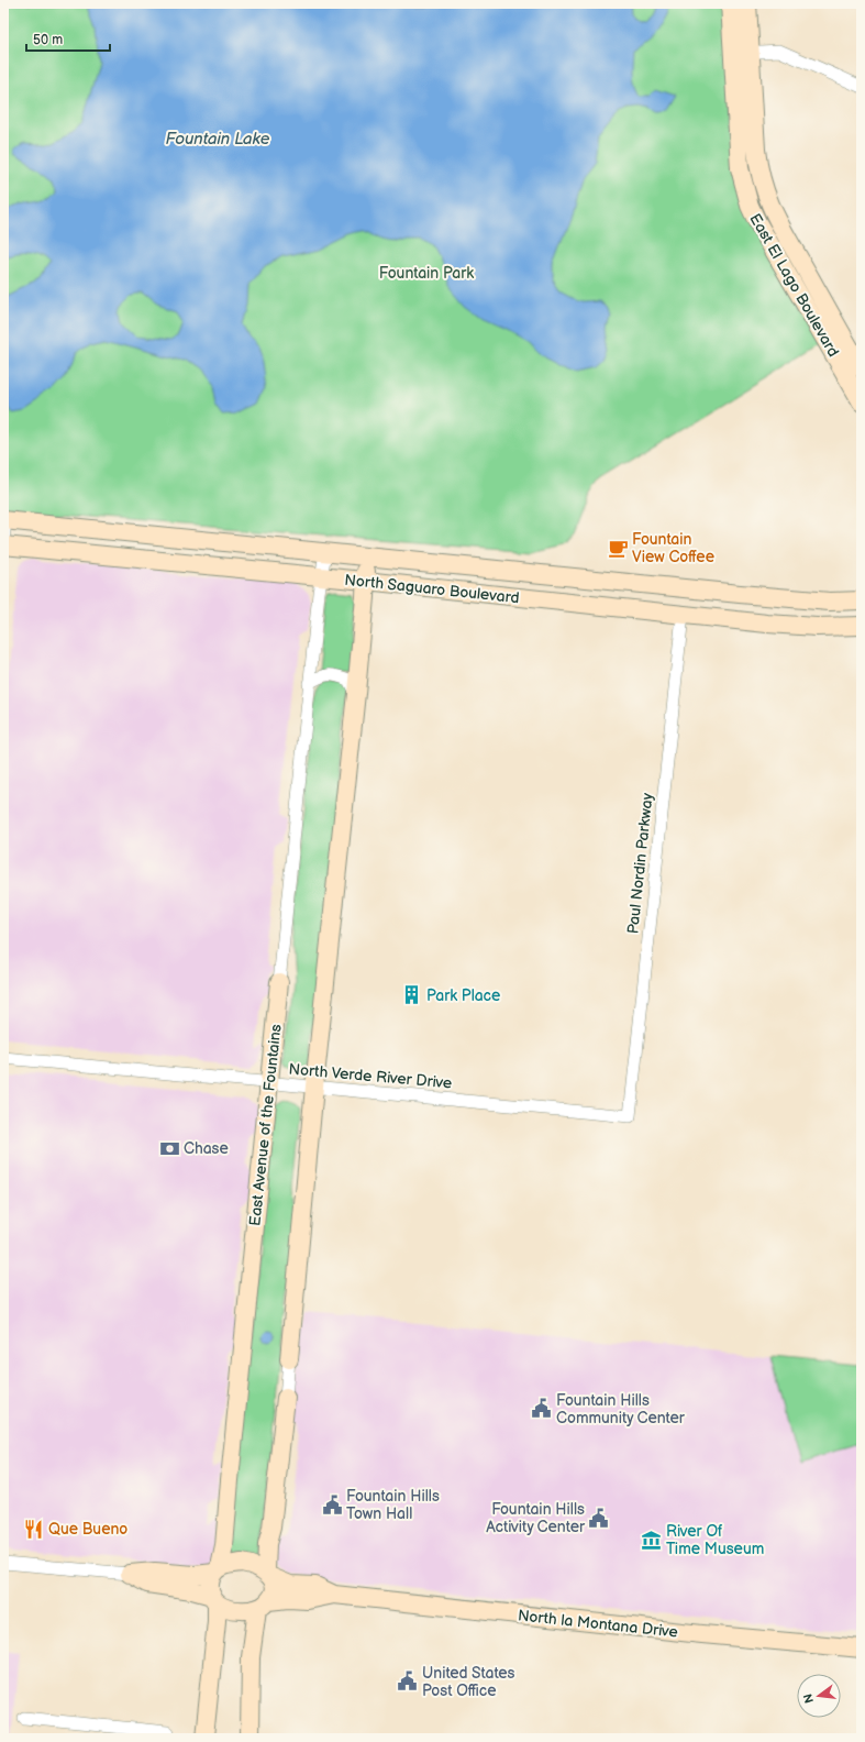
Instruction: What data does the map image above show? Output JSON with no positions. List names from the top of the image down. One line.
{"streets":{"street":["East El Lago Boulevard","North Saguaro Boulevard","Paul Nordin Parkway","North Verde River Drive","East Avenue of the Fountains","North la Montana Drive"]},"crossings":[["North Saguaro Boulevard","Paul Nordin Parkway"],["North Saguaro Boulevard","East Avenue of the Fountains"],["Paul Nordin Parkway","North Verde River Drive"],["North Verde River Drive","East Avenue of the Fountains"]],"water":["Fountain Lake"],"parks":["Fountain Park"],"places":{"cafe":["Fountain View Coffee"],"building":["Park Place"],"bank":["Chase"],"public building":["Fountain Hills Community Center","Fountain Hills Town Hall","Fountain Hills Activity Center","United States Post Office"],"restaurant":["Que Bueno"],"museum":["River Of Time Museum"]},"scale_bar":"50 m","north":"left"}
